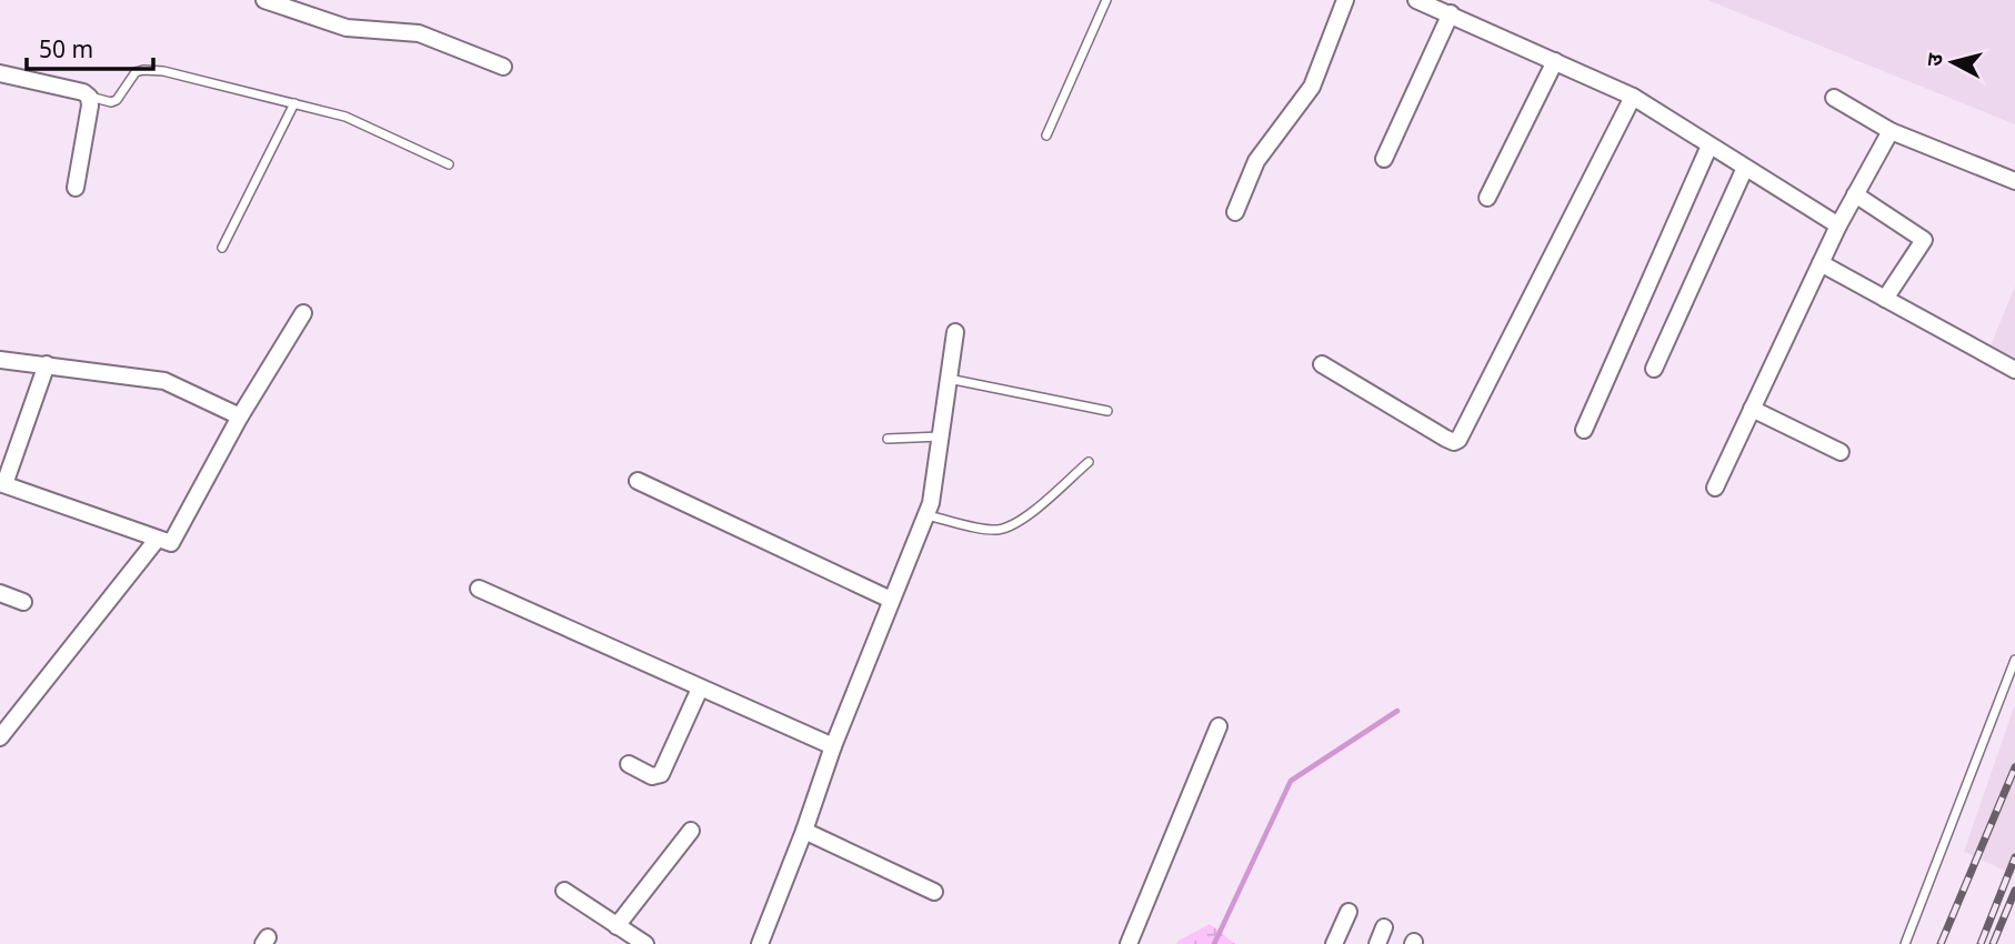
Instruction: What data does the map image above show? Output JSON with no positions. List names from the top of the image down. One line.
{"scale_bar":"50 m","north":"left"}
